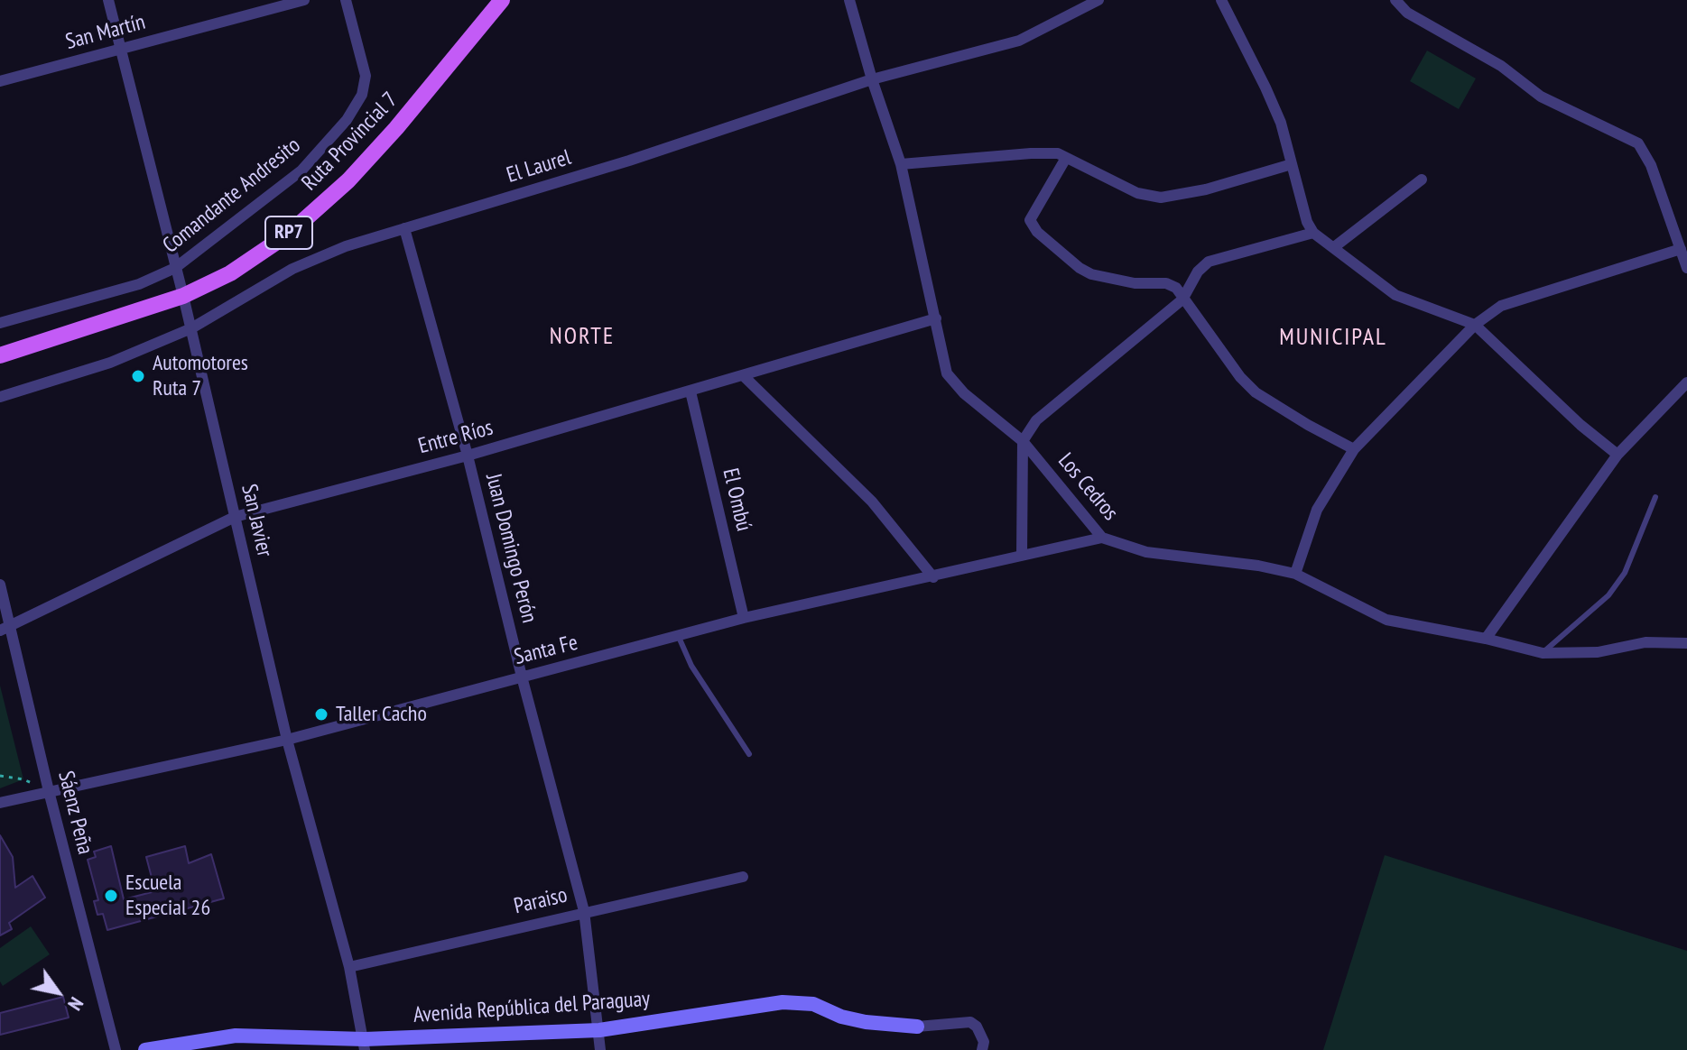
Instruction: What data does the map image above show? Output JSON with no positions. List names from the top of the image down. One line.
{"streets":{"main road":["Ruta Provincial 7","RP7","Avenida República del Paraguay"],"street":["San Martín","El Laurel","Comandante Andresito","Entre Ríos","Los Cedros","El Ombú","San Javier","Juan Domingo Perón","Santa Fe","Sáenz Peña","Paraiso"]},"crossings":[["San Martín","San Javier"],["Ruta Provincial 7","San Javier"],["El Laurel","Los Cedros"],["El Laurel","San Javier"],["El Laurel","Juan Domingo Perón"],["Comandante Andresito","San Javier"],["Entre Ríos","Los Cedros"],["Entre Ríos","El Ombú"],["Entre Ríos","San Javier"],["Entre Ríos","Juan Domingo Perón"],["Entre Ríos","Sáenz Peña"],["Los Cedros","Santa Fe"],["El Ombú","Santa Fe"],["San Javier","Santa Fe"],["San Javier","Paraiso"],["San Javier","Avenida República del Paraguay"],["Juan Domingo Perón","Santa Fe"],["Juan Domingo Perón","Paraiso"],["Juan Domingo Perón","Avenida República del Paraguay"],["Santa Fe","Sáenz Peña"]],"districts":["NORTE","MUNICIPAL"],"places":["Automotores Ruta 7","Taller Cacho","Escuela Especial 26"],"north":"bottom right"}
